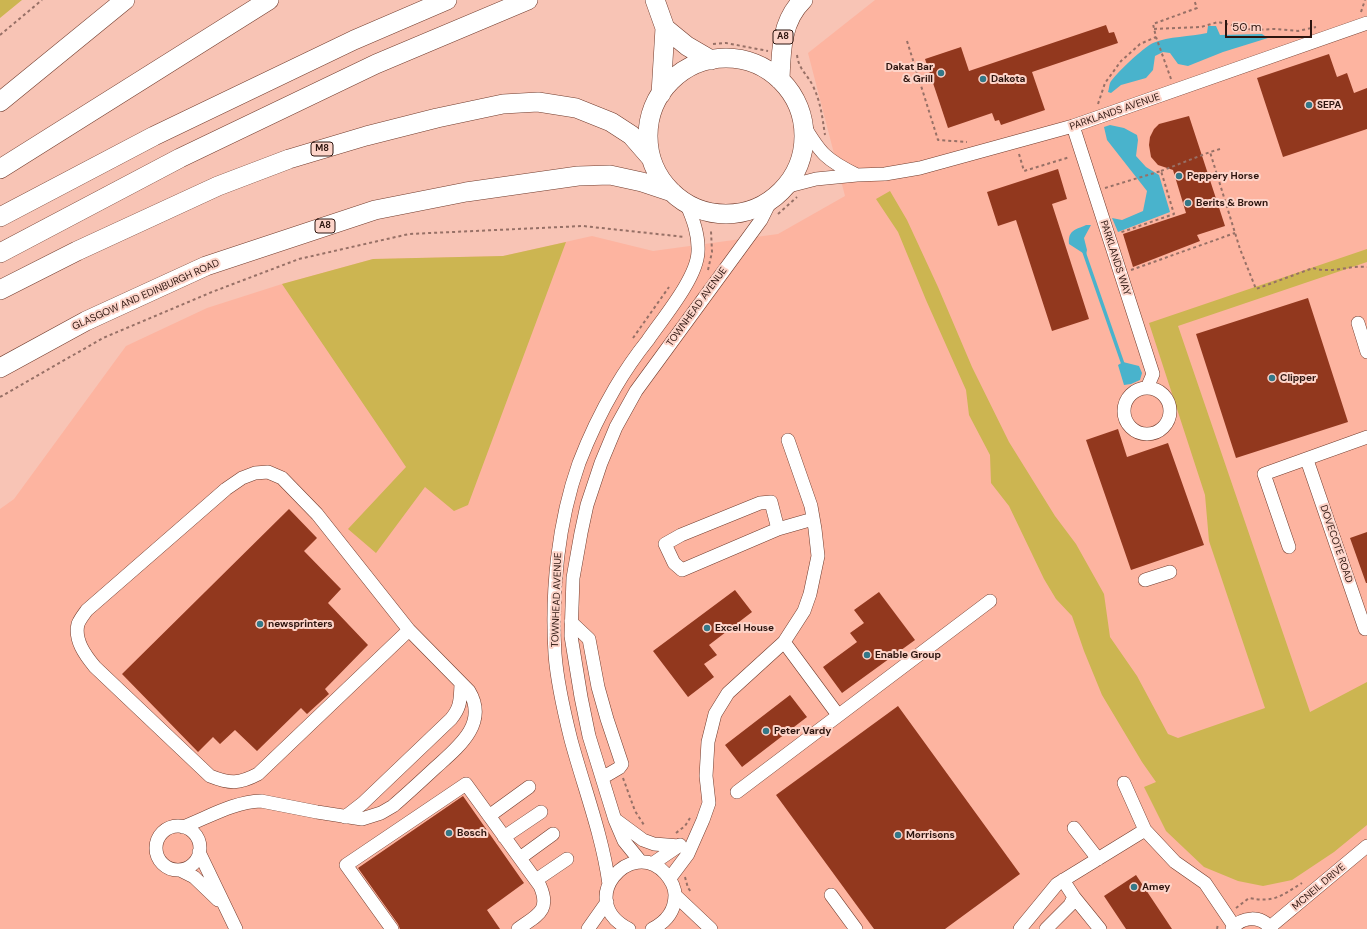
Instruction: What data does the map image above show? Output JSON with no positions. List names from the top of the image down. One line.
{"streets":{"highway":["A8","M8","GLASGOW AND EDINBURGH ROAD"],"street":["PARKLANDS AVENUE","PARKLANDS WAY","TOWNHEAD AVENUE","DOVECOTE ROAD","MCNEIL DRIVE"]},"crossings":[["A8","GLASGOW AND EDINBURGH ROAD"],["PARKLANDS AVENUE","PARKLANDS WAY"],["PARKLANDS AVENUE","GLASGOW AND EDINBURGH ROAD"],["GLASGOW AND EDINBURGH ROAD","TOWNHEAD AVENUE"]],"places":["Dakat Bar & Grill","Dakota","SEPA","Peppery Horse","Berits & Brown","Clipper","newsprinters","Excel House","Enable Group","Peter Vardy","Bosch","Morrisons","Amey"],"scale_bar":"50 m"}
